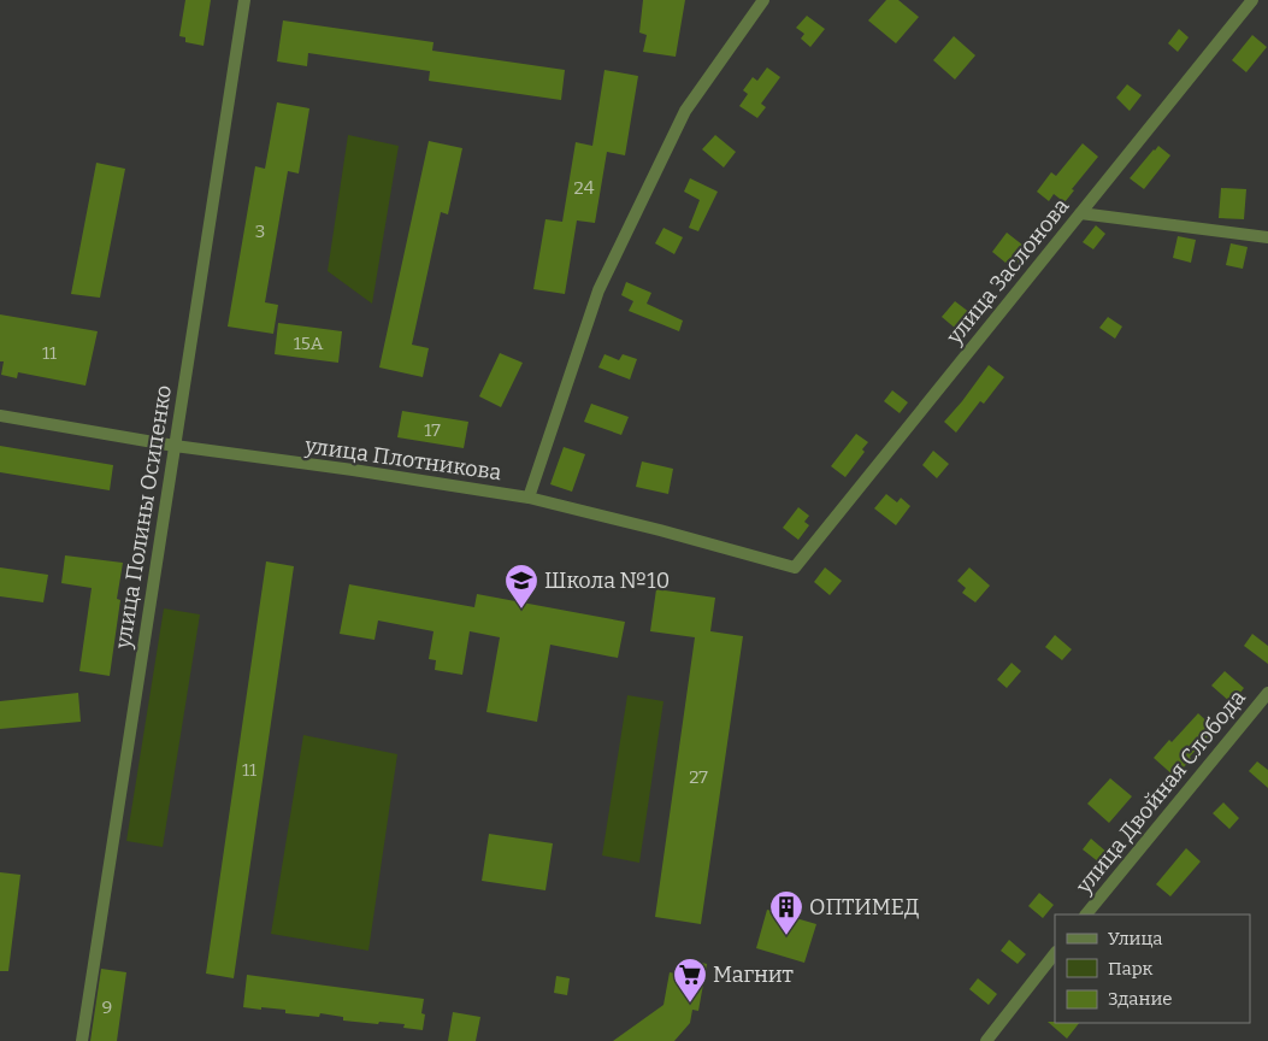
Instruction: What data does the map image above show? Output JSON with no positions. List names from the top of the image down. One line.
{"streets":{"street":["улица Заслонова","улица Плотникова","улица Полины Осипенко","улица Двойная Слобода"]},"crossings":[["улица Заслонова","улица Плотникова"],["улица Плотникова","улица Полины Осипенко"]],"places":{"school or university":["Школа №10"],"building":["ОПТИМЕД"],"supermarket":["Магнит"]},"house_numbers":["24","3","15А","11","17","11","27","9"],"legend":["Улица","Парк","Здание"]}
